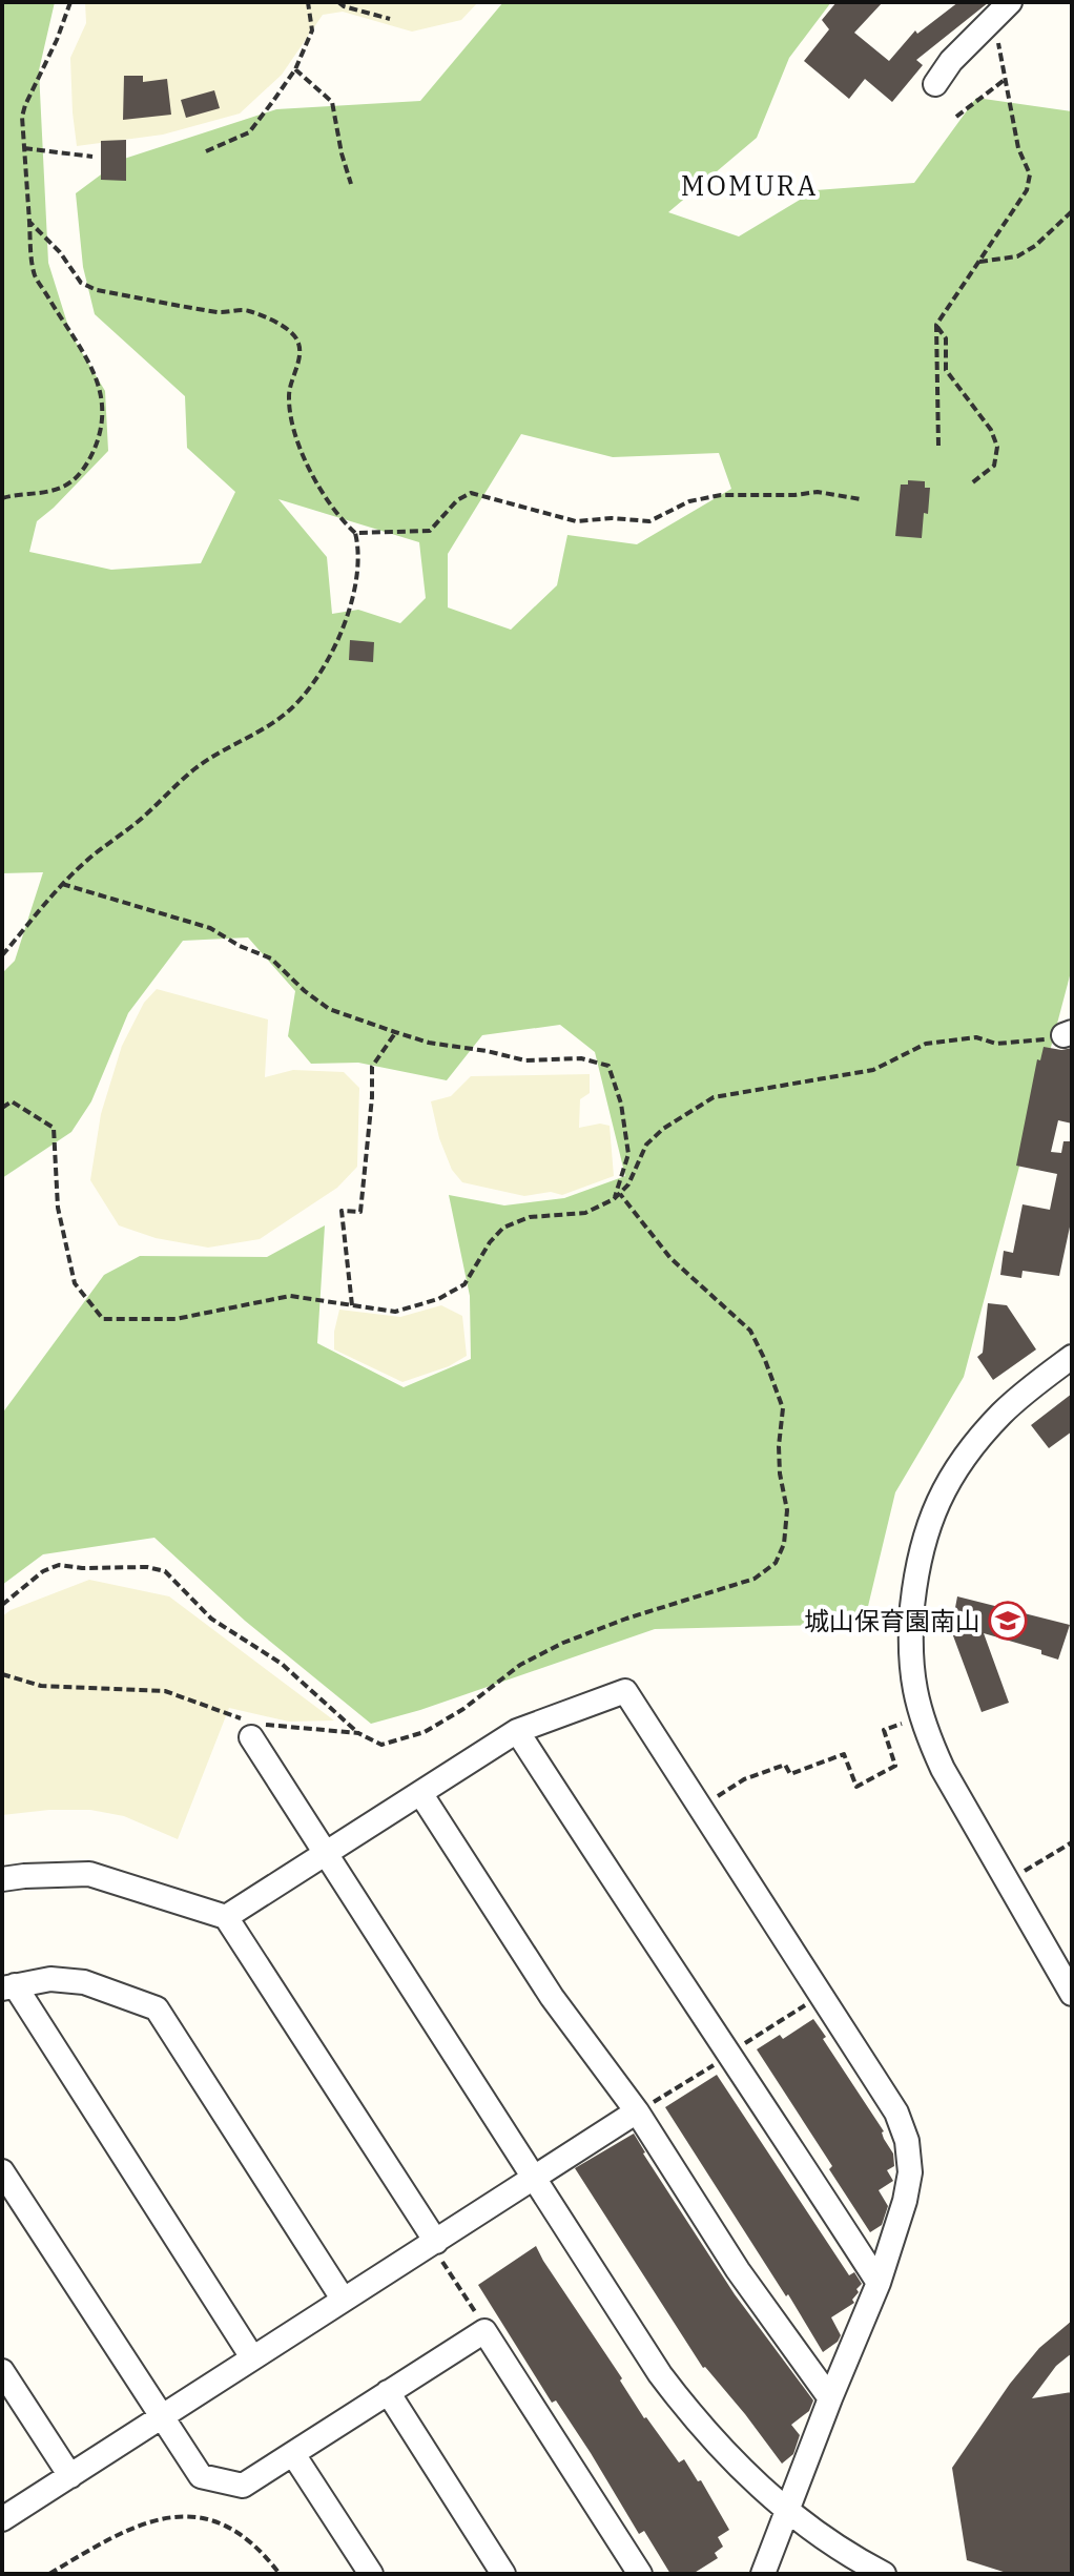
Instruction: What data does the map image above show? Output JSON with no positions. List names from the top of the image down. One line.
{"districts":["MOMURA"],"places":{"school or university":["城山保育園南山"]}}
